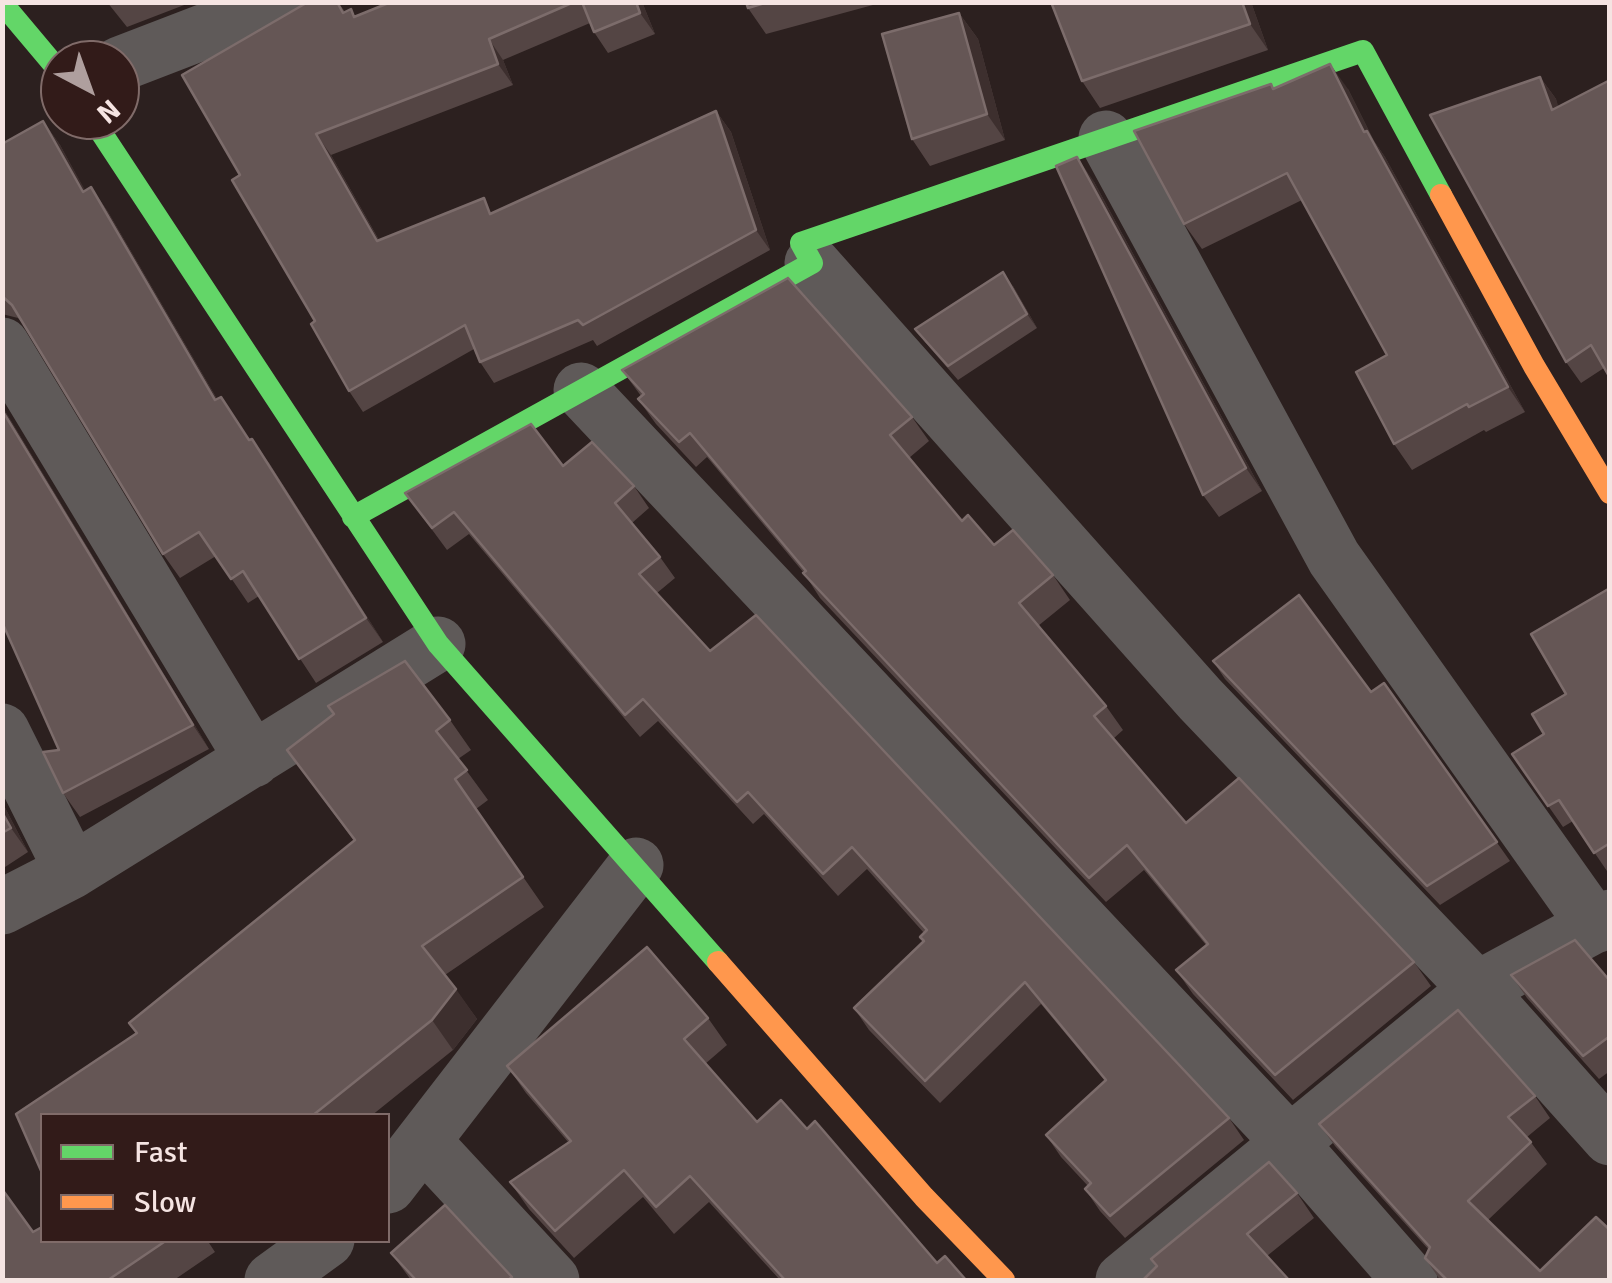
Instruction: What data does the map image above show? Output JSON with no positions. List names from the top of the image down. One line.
{"legend":["Fast","Slow"],"north":"bottom right"}
